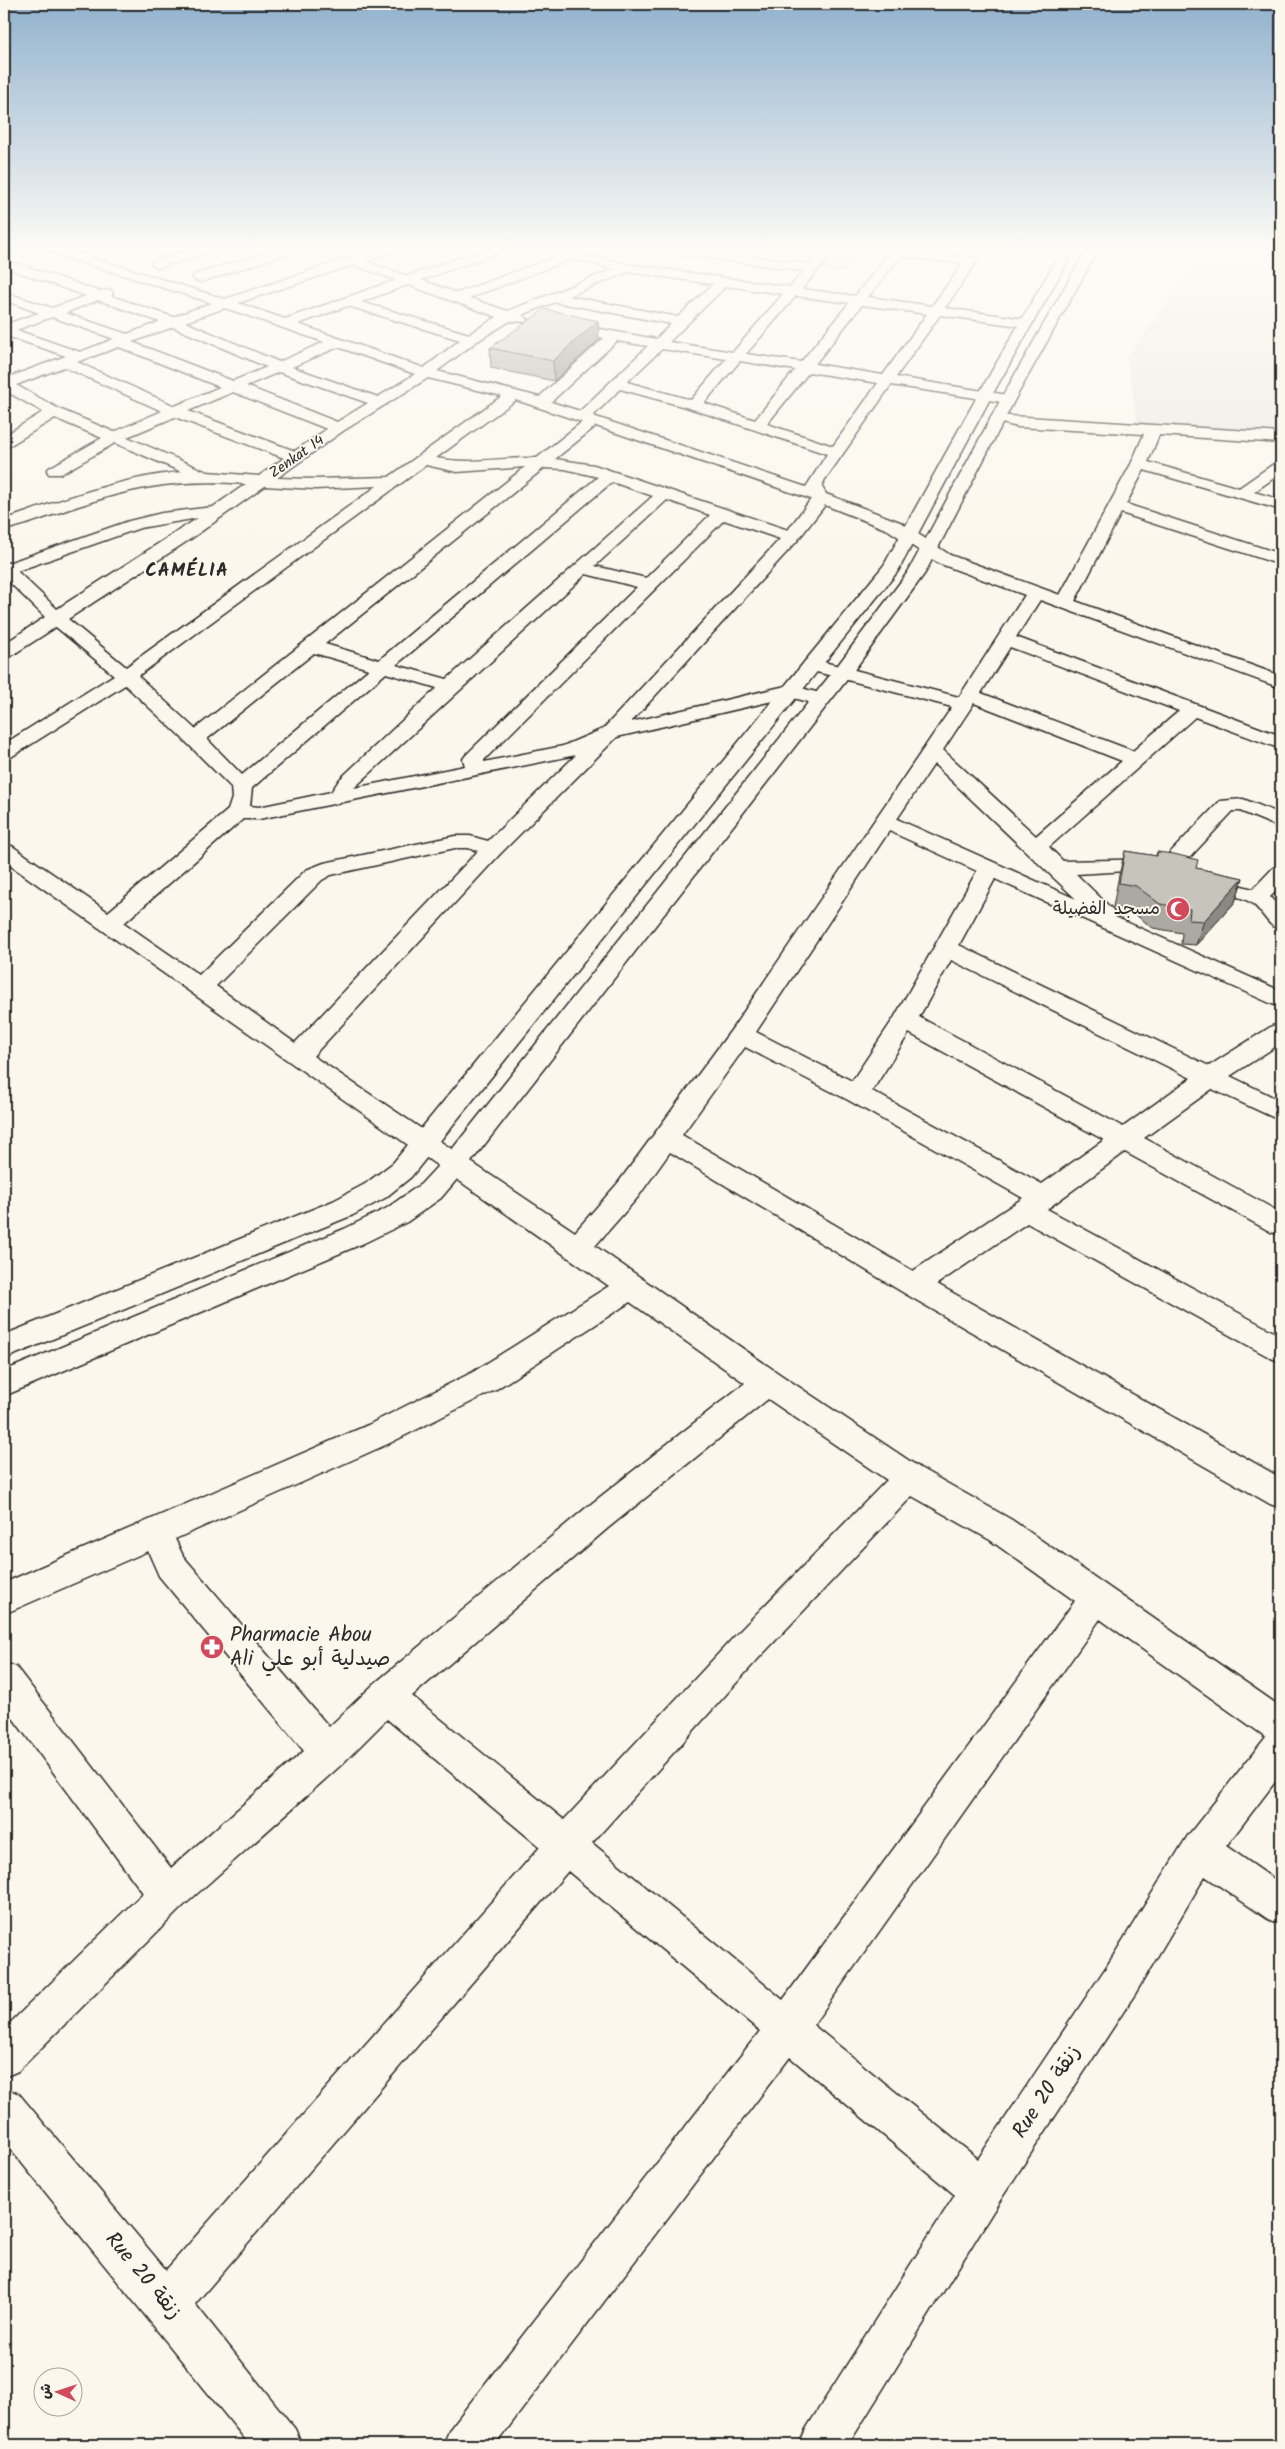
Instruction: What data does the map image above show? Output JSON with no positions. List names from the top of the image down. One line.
{"streets":{"street":["Zenkat 14","Rue 20 زنقة"]},"districts":["CAMÉLIA"],"places":{"mosque":["مسجد الفضيلة"],"pharmacy":["Pharmacie Abou Ali صيدلية أبو علي"]},"north":"left"}
